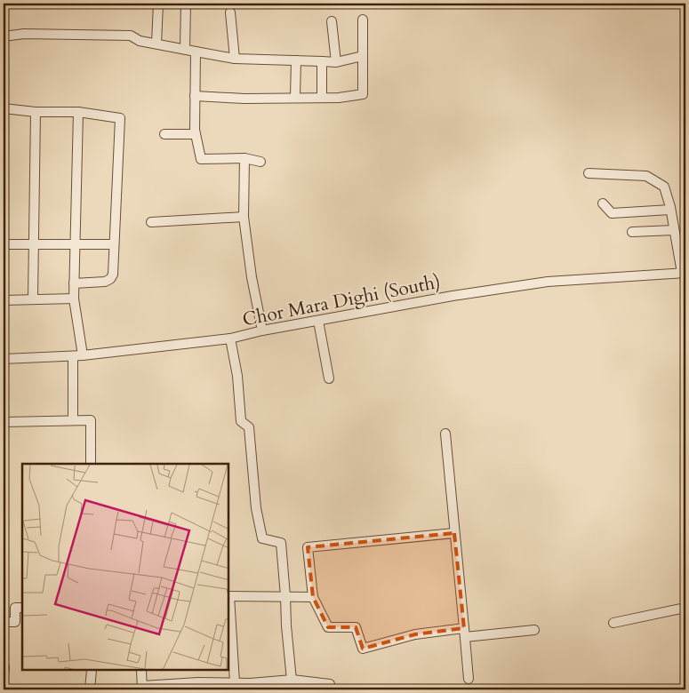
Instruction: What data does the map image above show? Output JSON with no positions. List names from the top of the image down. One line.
{"streets":{"street":["Chor Mara Dighi (South)"]}}
